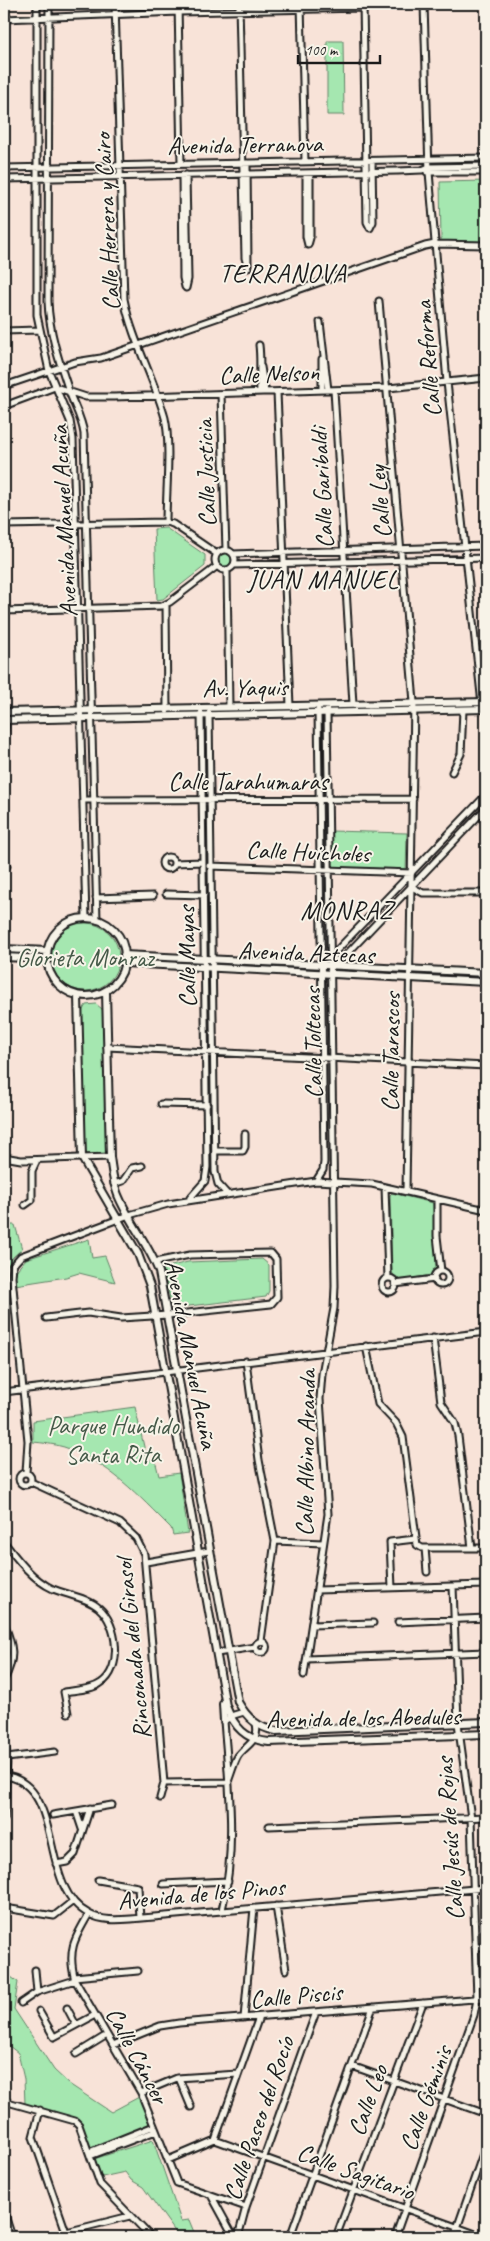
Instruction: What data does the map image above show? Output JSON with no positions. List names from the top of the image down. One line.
{"streets":{"street":["Avenida Terranova","Calle Herrera y Cairo","Calle Reforma","Calle Nelson","Calle Justicia","Calle Garibaldi","Calle Ley","Avenida Manuel Acuña","Av. Yaquis","Calle Tarahumaras","Calle Huicholes","Avenida Aztecas","Calle Mayas","Calle Toltecas","Calle Tarascos","Calle Albino Aranda","Rinconada del Girasol","Avenida de los Abedules","Calle Jesús de Rojas","Avenida de los Pinos","Calle Piscis","Calle Cáncer","Calle Géminis","Calle Leo","Calle Paseo del Rocío","Calle Sagitario"]},"crossings":[["Avenida Terranova","Calle Herrera y Cairo"],["Avenida Terranova","Calle Reforma"],["Avenida Terranova","Avenida Manuel Acuña"],["Calle Herrera y Cairo","Calle Nelson"],["Calle Reforma","Calle Nelson"],["Calle Reforma","Av. Yaquis"],["Calle Nelson","Calle Justicia"],["Calle Nelson","Calle Garibaldi"],["Calle Nelson","Calle Ley"],["Calle Nelson","Avenida Manuel Acuña"],["Calle Garibaldi","Av. Yaquis"],["Calle Ley","Av. Yaquis"],["Calle Ley","Calle Tarascos"],["Avenida Manuel Acuña","Av. Yaquis"],["Avenida Manuel Acuña","Calle Tarahumaras"],["Avenida Manuel Acuña","Avenida Aztecas"],["Avenida Manuel Acuña","Avenida de los Abedules"],["Av. Yaquis","Calle Mayas"],["Av. Yaquis","Calle Toltecas"],["Av. Yaquis","Calle Tarascos"],["Calle Tarahumaras","Calle Mayas"],["Calle Tarahumaras","Calle Toltecas"],["Calle Tarahumaras","Calle Tarascos"],["Calle Huicholes","Calle Mayas"],["Calle Huicholes","Calle Toltecas"],["Calle Huicholes","Calle Tarascos"],["Avenida Aztecas","Calle Mayas"],["Avenida Aztecas","Calle Toltecas"],["Avenida Aztecas","Calle Tarascos"],["Calle Toltecas","Calle Albino Aranda"],["Avenida de los Abedules","Calle Jesús de Rojas"],["Calle Jesús de Rojas","Avenida de los Pinos"],["Calle Jesús de Rojas","Calle Piscis"],["Calle Jesús de Rojas","Calle Géminis"],["Avenida de los Pinos","Calle Cáncer"],["Calle Piscis","Calle Cáncer"],["Calle Piscis","Calle Géminis"],["Calle Piscis","Calle Leo"],["Calle Piscis","Calle Paseo del Rocío"],["Calle Cáncer","Calle Paseo del Rocío"],["Calle Géminis","Calle Sagitario"],["Calle Leo","Calle Sagitario"],["Calle Paseo del Rocío","Calle Sagitario"]],"districts":["TERRANOVA","JUAN MANUEL","MONRAZ"],"parks":["Glorieta Monraz","Parque Hundido Santa Rita"],"scale_bar":"100 m"}
